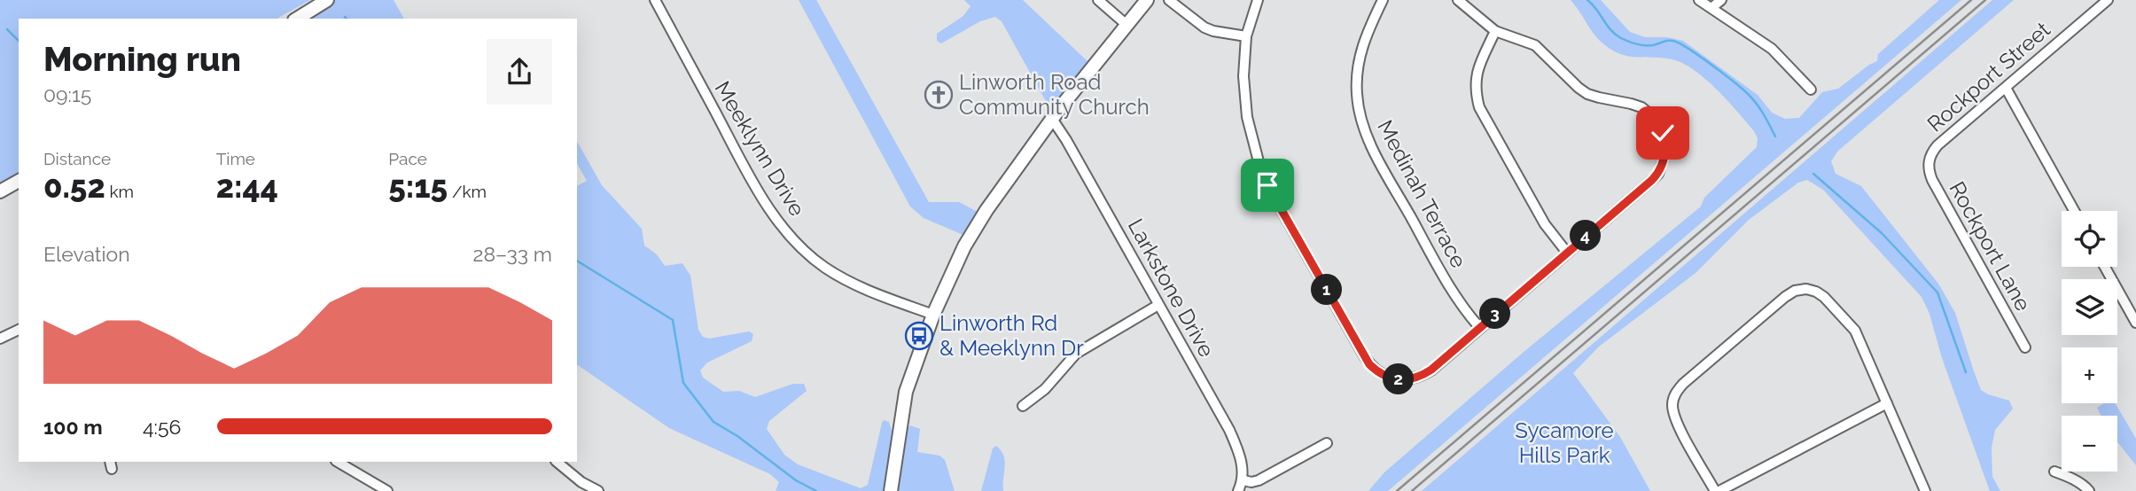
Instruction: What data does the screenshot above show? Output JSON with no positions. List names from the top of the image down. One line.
{"streets":{"street":["Rockport Street","Meeklynn Drive","Medinah Terrace","Rockport Lane","Larkstone Drive"]},"crossings":[["Rockport Street","Rockport Lane"]],"parks":["Sycamore Hills Park"],"places":{"church":["Linworth Road Community Church"],"bus stop":["Linworth Rd & Meeklynn Dr"]},"page":{"heading":["Morning run","09:15"],"stats":[["Distance","0.52 km"],["Time","2:44"],["Pace","5:15 /km"]],"map_buttons":["+","−"],"pins":["4","1","3","2"],"chart":["Elevation","28–33 m"],"list":[{"name":"100 m","note":"4:56"}]}}
